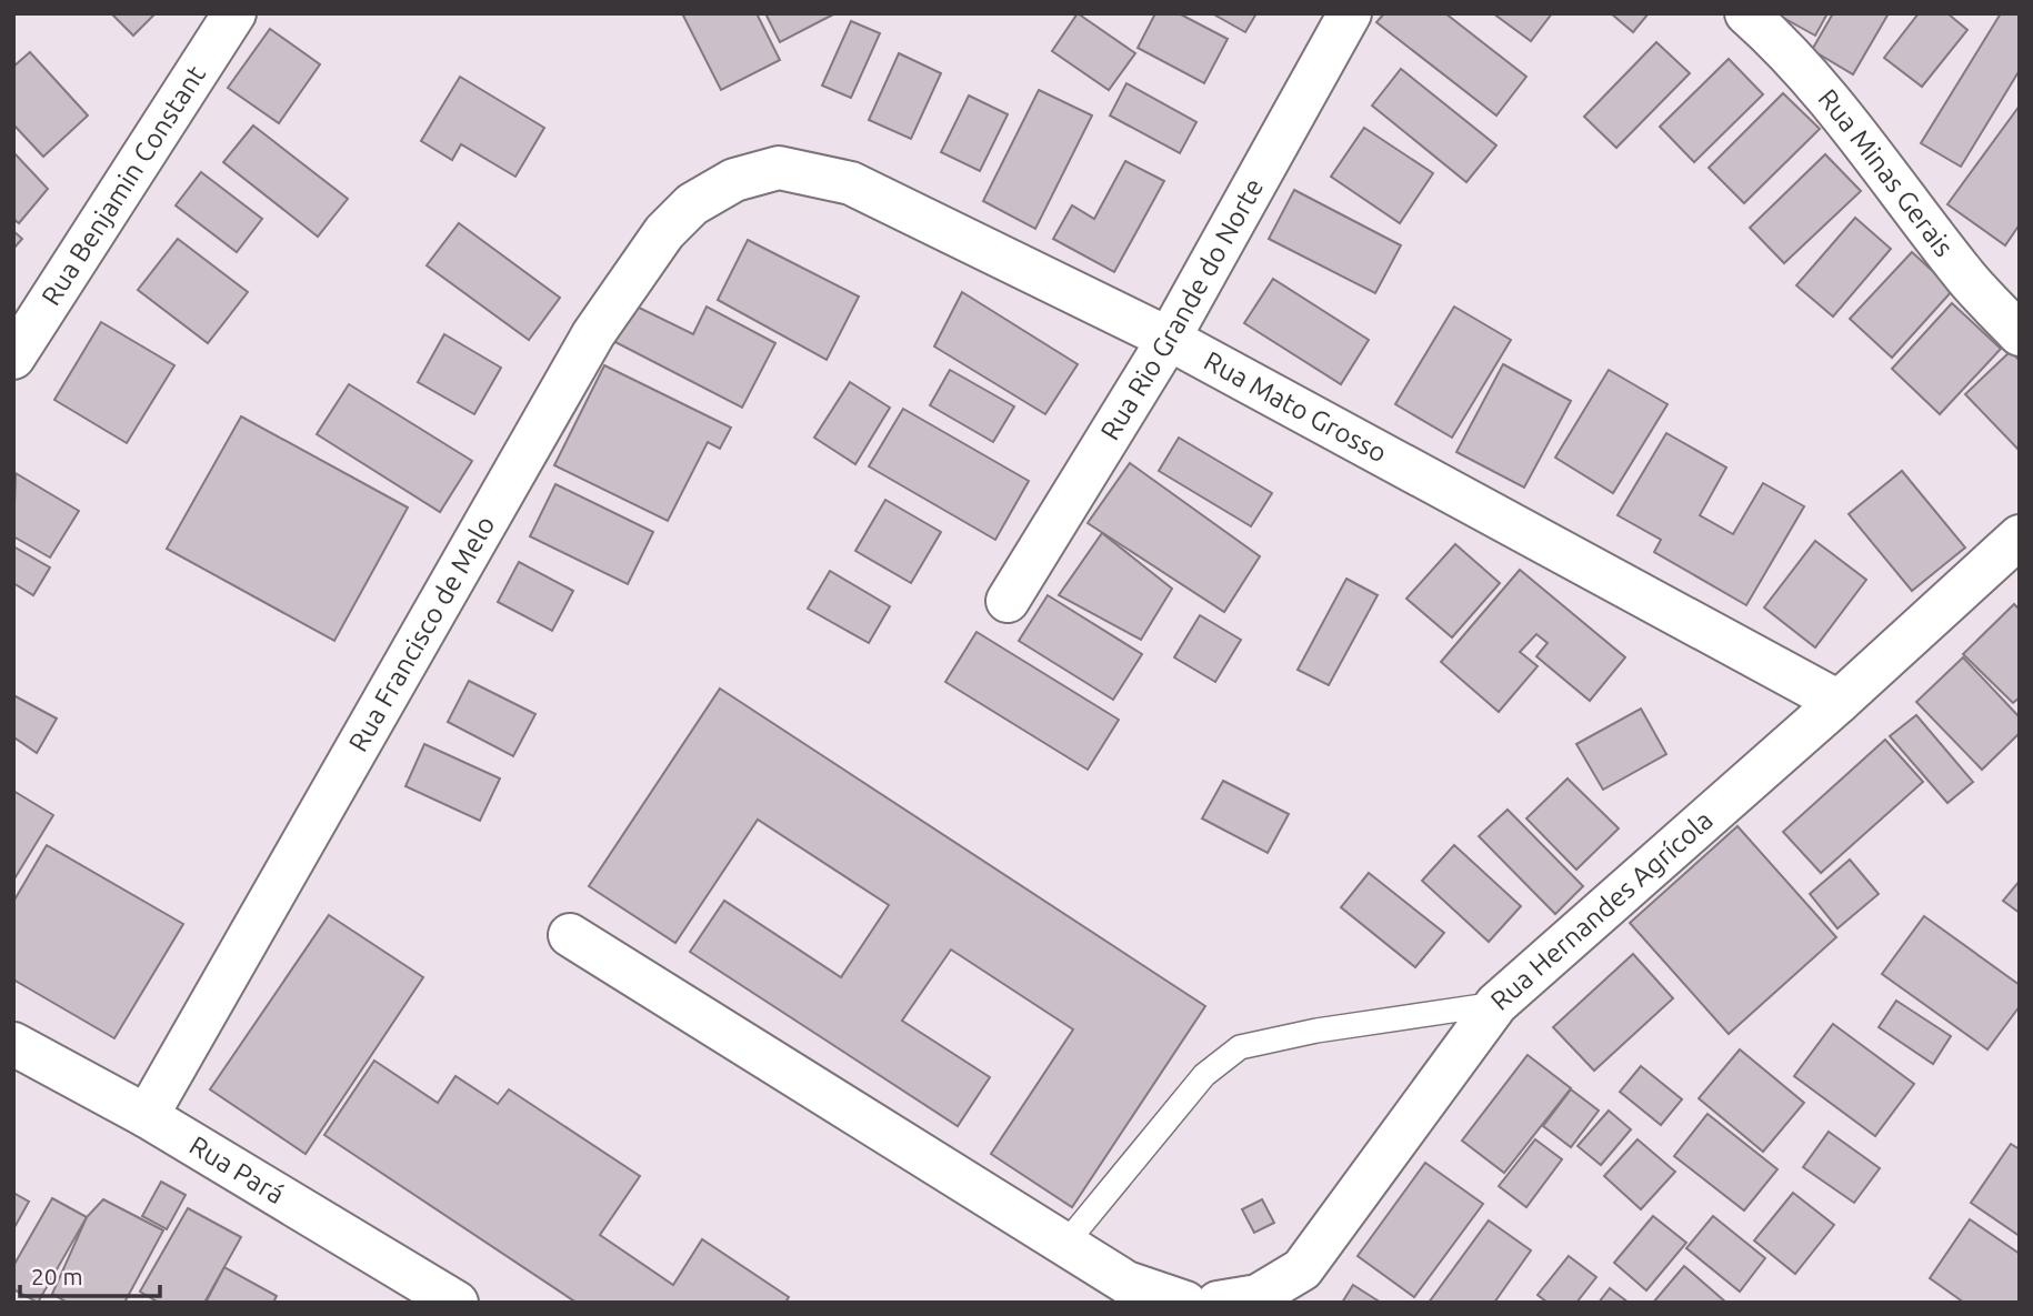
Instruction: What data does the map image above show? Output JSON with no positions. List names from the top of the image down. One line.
{"streets":{"street":["Rua Minas Gerais","Rua Benjamin Constant","Rua Rio Grande do Norte","Rua Mato Grosso","Rua Francisco de Melo","Rua Hernandes Agrícola","Rua Pará"]},"crossings":[["Rua Rio Grande do Norte","Rua Mato Grosso"],["Rua Mato Grosso","Rua Francisco de Melo"],["Rua Mato Grosso","Rua Hernandes Agrícola"],["Rua Francisco de Melo","Rua Pará"]],"scale_bar":"20 m"}
